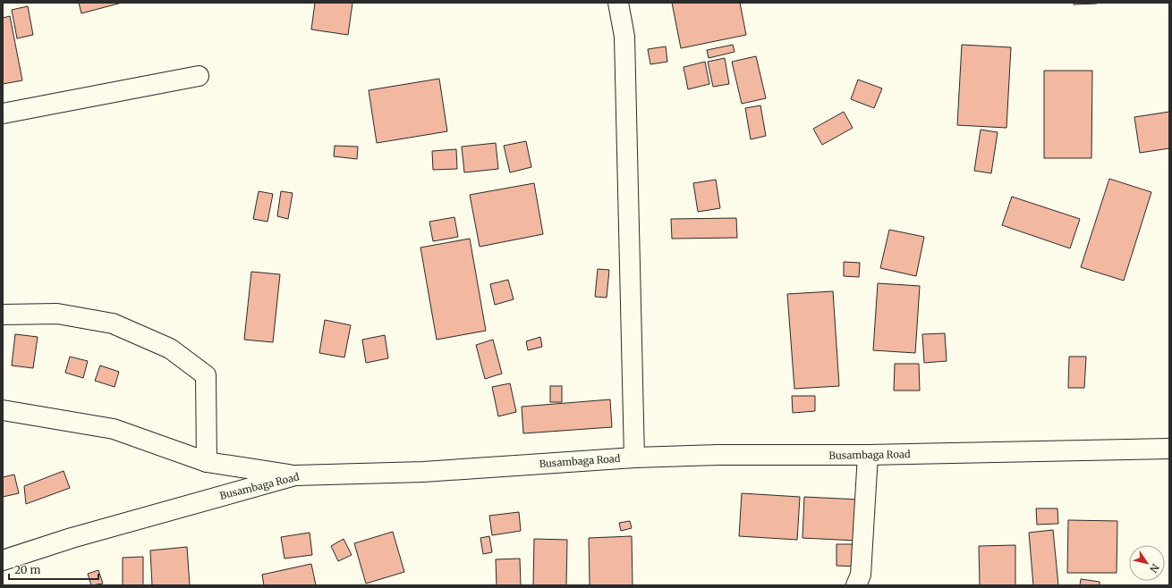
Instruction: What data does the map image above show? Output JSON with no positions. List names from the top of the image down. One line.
{"streets":{"street":["Busambaga Road"]},"scale_bar":"20 m","north":"bottom right"}
